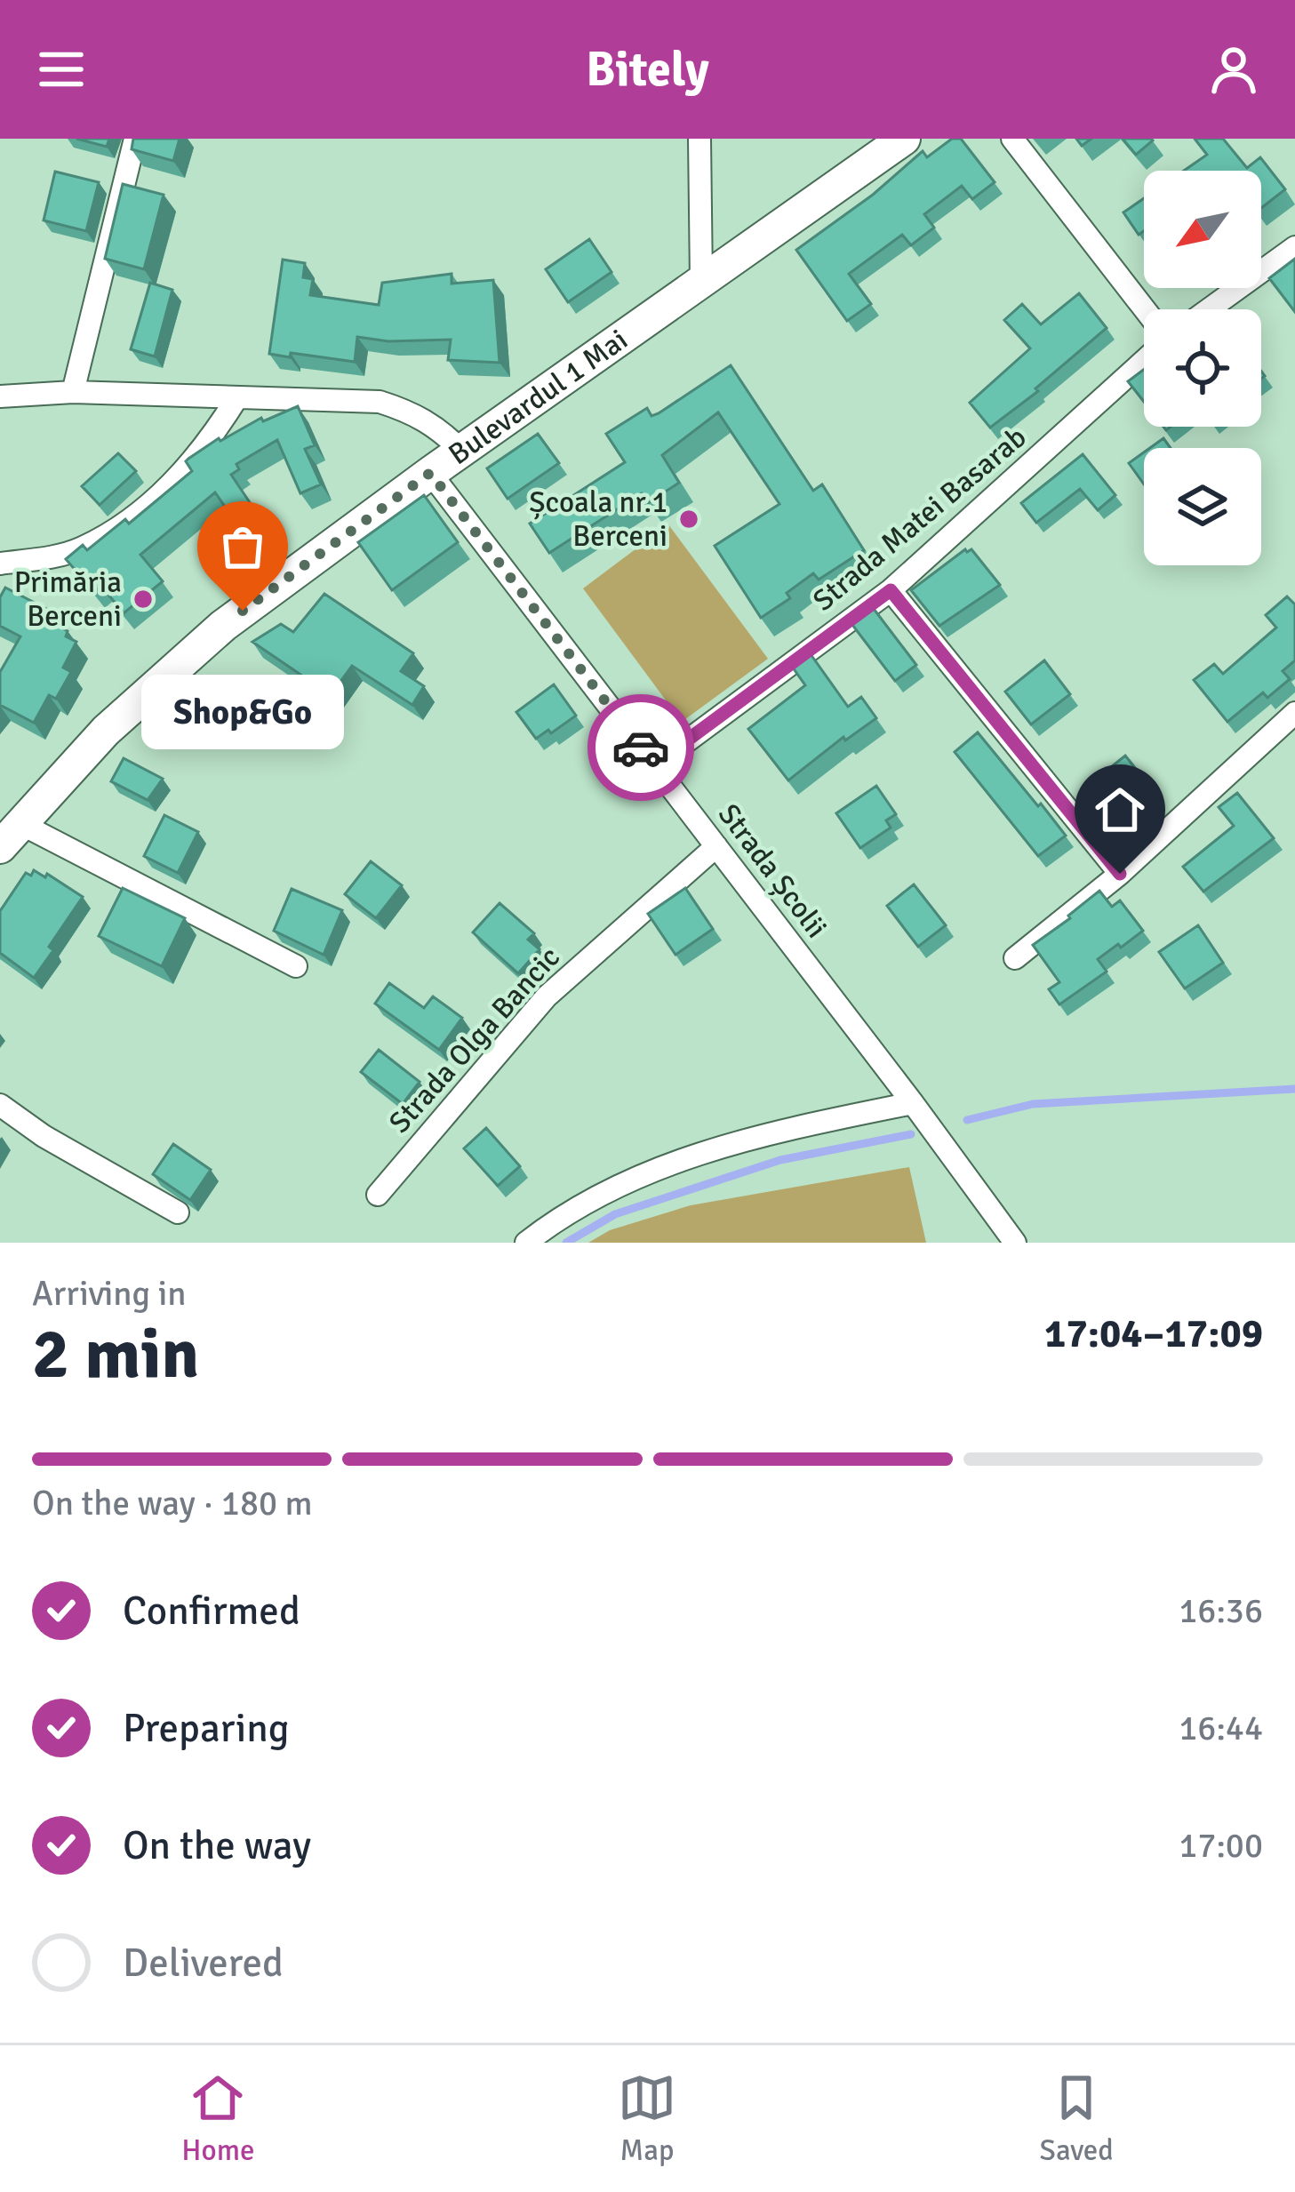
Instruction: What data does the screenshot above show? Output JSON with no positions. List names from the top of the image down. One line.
{"streets":{"main road":["Bulevardul 1 Mai"],"street":["Strada Matei Basarab","Strada Școlii","Strada Olga Bancic"]},"crossings":[["Bulevardul 1 Mai","Strada Școlii"],["Strada Matei Basarab","Strada Școlii"],["Strada Școlii","Strada Olga Bancic"]],"places":["Școala nr.1 Berceni","Primăria Berceni","Shop&Go"],"north":"bottom left","page":{"header":"Bitely","bubble":"Shop&Go","heading":["2 min","Arriving in","17:04–17:09"],"bar":"On the way · 180 m","list":[["Confirmed","16:36"],["Preparing","16:44"],["On the way","17:00"],"Delivered"],"tabs":["Home","Map","Saved"]}}
